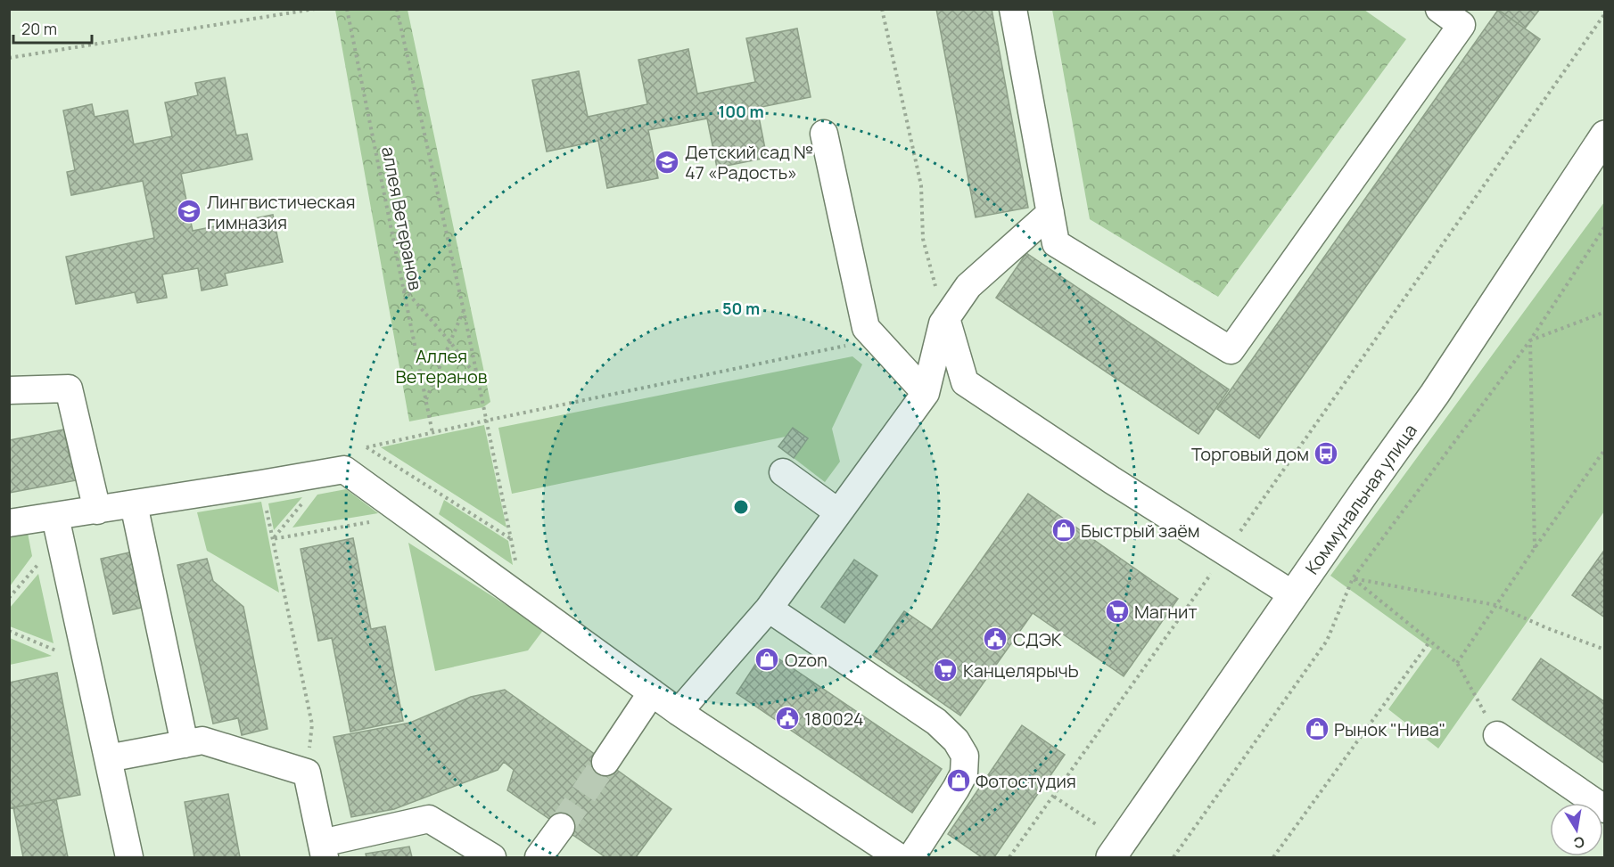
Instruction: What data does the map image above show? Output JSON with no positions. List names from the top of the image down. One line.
{"streets":{"main road":["Коммунальная улица"],"path":["аллея Ветеранов"]},"parks":["Аллея Ветеранов"],"places":{"school or university":["Детский сад № 47 «Радость»","Лингвистическая гимназия"],"bus stop":["Торговый дом"],"shop":["Быстрый заём","Ozon","Рынок \"Нива\"","Фотостудия"],"supermarket":["Магнит","КанцелярычЬ"],"public building":["СДЭК","180024"]},"scale_bar":"20 m","north":"bottom","rings":["100 m","50 m"]}
